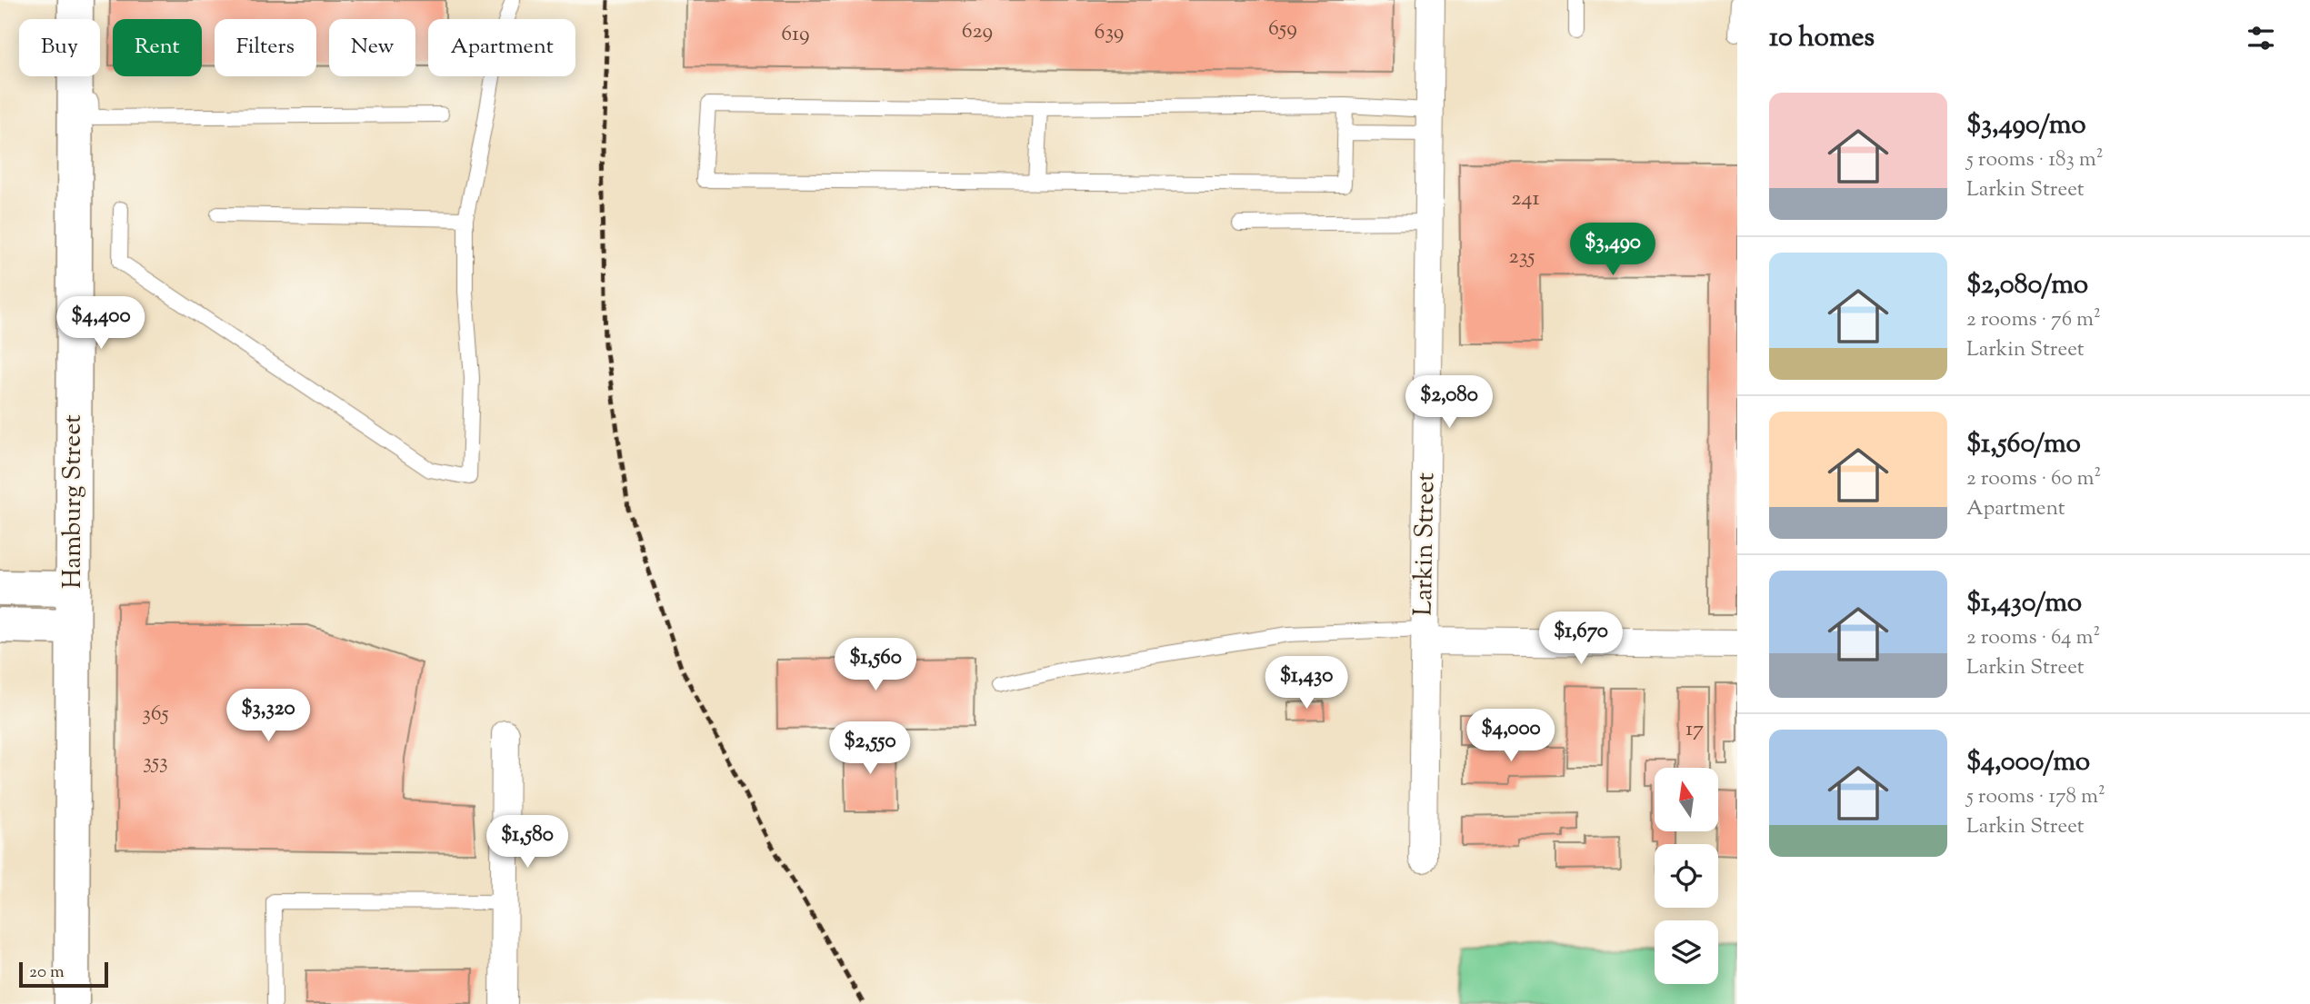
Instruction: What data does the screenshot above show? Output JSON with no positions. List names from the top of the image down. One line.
{"streets":{"main road":["Hamburg Street"],"street":["Larkin Street"]},"house_numbers":["659","629","639","619","241","235","365","17","353"],"scale_bar":"20 m","north":"top","page":{"heading":"10 homes","chip":["Buy","Rent","Filters","New","Apartment"],"list":[{"name":"$3,490/mo","note":"5 rooms · 183 m² · Larkin Street"},{"name":"$2,080/mo","note":"2 rooms · 76 m² · Larkin Street"},{"name":"$1,560/mo","note":"2 rooms · 60 m² · Apartment"},{"name":"$1,430/mo","note":"2 rooms · 64 m² · Larkin Street"},{"name":"$4,000/mo","note":"5 rooms · 178 m² · Larkin Street"}],"price":["$3,490","$4,400","$2,080","$1,670","$1,560","$1,430","$3,320","$4,000","$2,550","$1,580"],"scale":"20 m"}}
